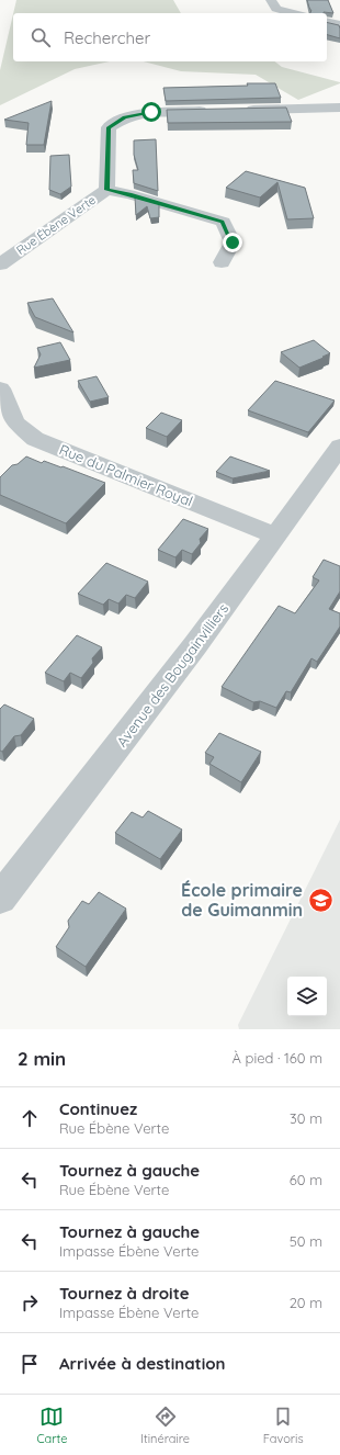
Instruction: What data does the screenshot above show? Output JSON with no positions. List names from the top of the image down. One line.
{"streets":{"street":["Rue Ébène Verte","Rue du Palmier Royal","Avenue des Bougainvilliers"]},"crossings":[["Rue du Palmier Royal","Avenue des Bougainvilliers"]],"places":{"school or university":["École primaire de Guimanmin"]},"page":{"search":"Rechercher","heading":["2 min","À pied · 160 m"],"list":[["Continuez","Rue Ébène Verte","30 m"],["Tournez à gauche","Rue Ébène Verte","60 m"],["Tournez à gauche","Impasse Ébène Verte","50 m"],["Tournez à droite","Impasse Ébène Verte","20 m"],"Arrivée à destination"],"nav":["Carte","Itinéraire","Favoris"]}}
